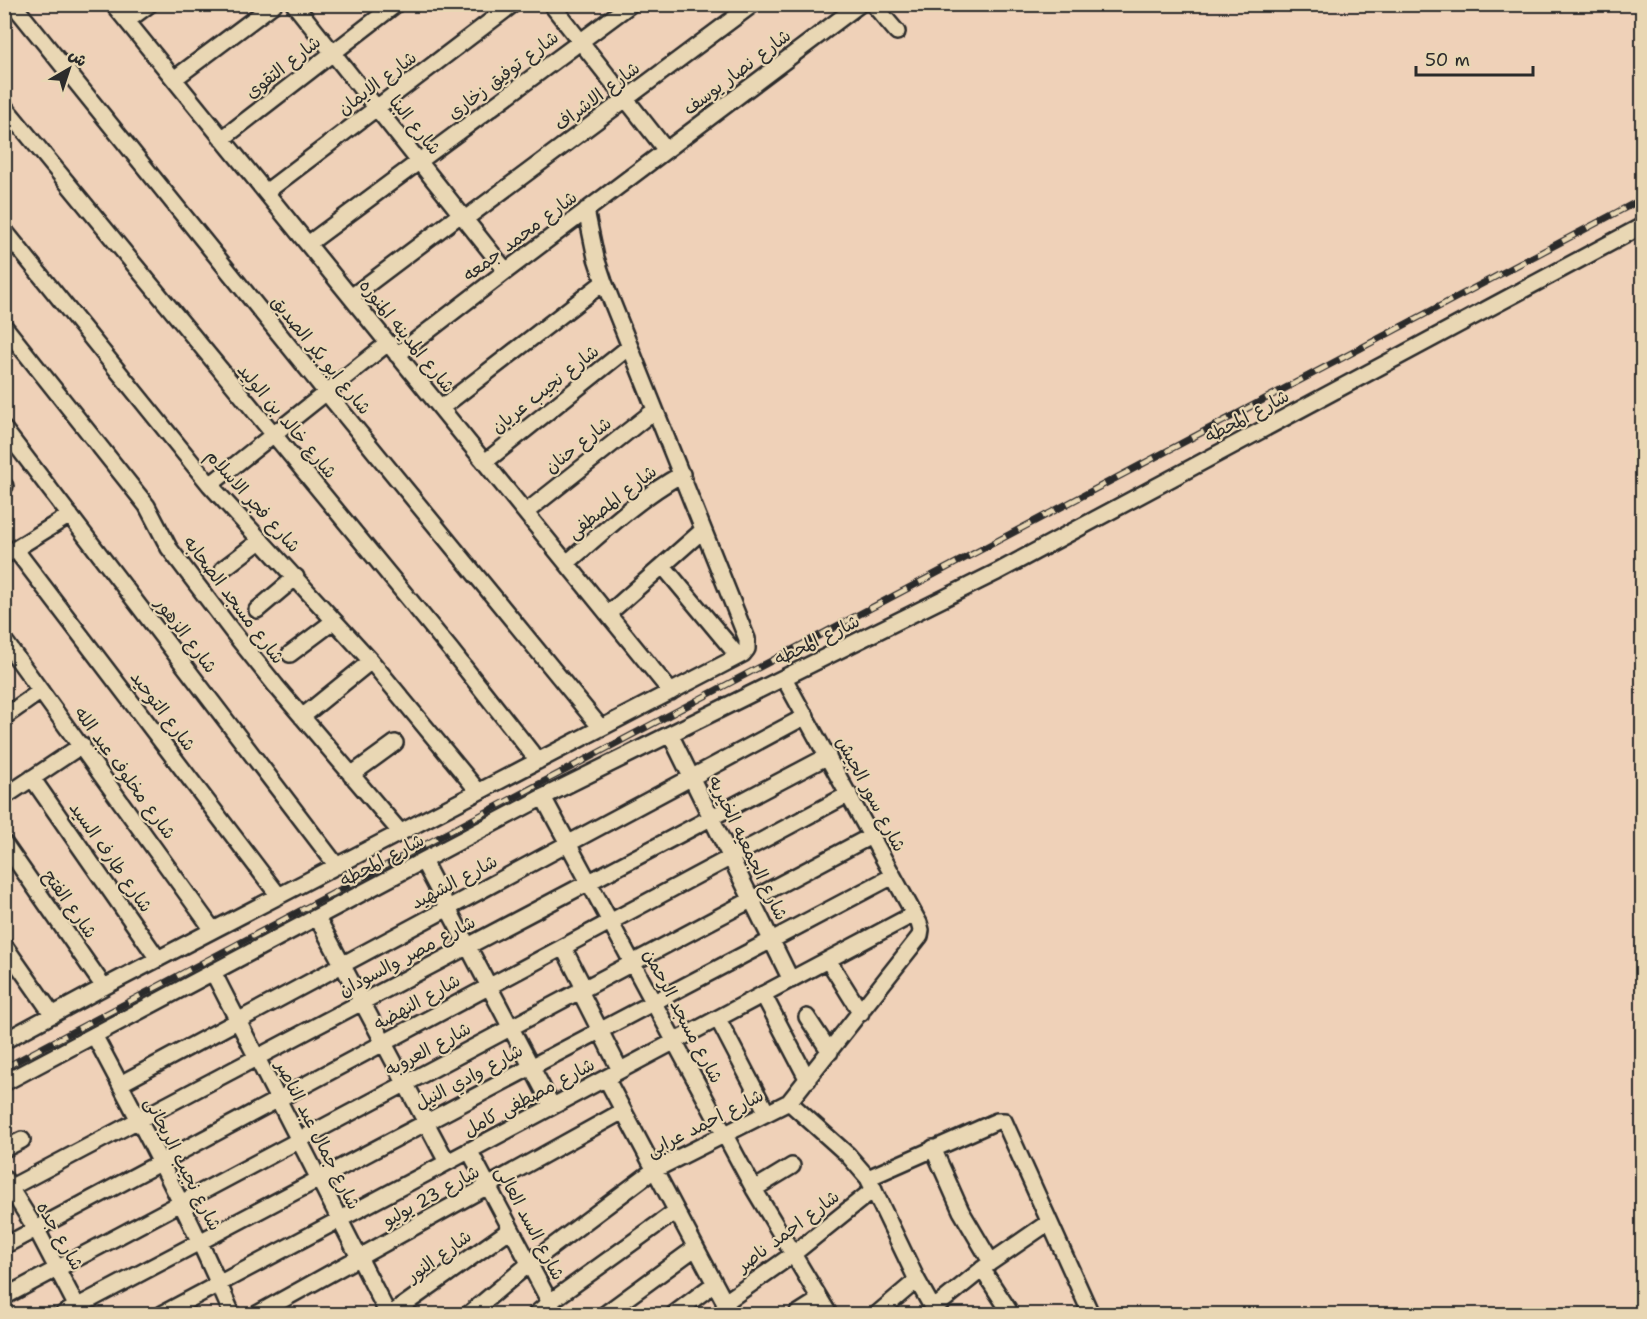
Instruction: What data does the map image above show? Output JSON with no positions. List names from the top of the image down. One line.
{"streets":{"street":["شارع التقوى","شارع نصار يوسف","شارع توفيق زخارى","شارع الايمان","شارع الاشراف","شارع البنا","شارع محمد جمعه","شارع المدينه المنوره","شارع ابو بكر الصديق","شارع نجيب عريان","شارع المحطه","شارع خالد بن الوليد","شارع حنان","شارع فجر الاسلام","شارع المصطفى","شارع مسجد الصحابه","شارع الزهور","شارع التوحيد","شارع مخلوف عبد الله","شارع سور الجيش","شارع الجمعيه الخيريه","شارع طارف السيد","شارع الشهيد","شارع الفتح","شارع مصر والسودان","شارع النهضه","شارع مسجد الرحمن","شارع العروبه","شارع وادي النيل","شارع مصطفى كامل","شارع احمد عرابى","شارع جمال عبد الناصر","شارع نجيب الريحانى","شارع 23 يوليو","شارع السد العالى","شارع احمد ناصر","شارع جده","شارع النور"]},"crossings":[["شارع التقوى","شارع البنا"],["شارع التقوى","شارع المدينه المنوره"],["شارع نصار يوسف","شارع محمد جمعه"],["شارع توفيق زخارى","شارع البنا"],["شارع توفيق زخارى","شارع المدينه المنوره"],["شارع الايمان","شارع البنا"],["شارع الايمان","شارع المدينه المنوره"],["شارع الاشراف","شارع البنا"],["شارع الاشراف","شارع المدينه المنوره"],["شارع البنا","شارع محمد جمعه"],["شارع محمد جمعه","شارع المدينه المنوره"],["شارع محمد جمعه","شارع ابو بكر الصديق"],["شارع محمد جمعه","شارع المحطه"],["شارع محمد جمعه","شارع خالد بن الوليد"],["شارع محمد جمعه","شارع فجر الاسلام"],["شارع المدينه المنوره","شارع نجيب عريان"],["شارع المدينه المنوره","شارع المحطه"],["شارع المدينه المنوره","شارع حنان"],["شارع المدينه المنوره","شارع المصطفى"],["شارع ابو بكر الصديق","شارع المحطه"],["شارع نجيب عريان","شارع المحطه"],["شارع المحطه","شارع خالد بن الوليد"],["شارع المحطه","شارع حنان"],["شارع المحطه","شارع فجر الاسلام"],["شارع المحطه","شارع المصطفى"],["شارع المحطه","شارع مسجد الصحابه"],["شارع المحطه","شارع الزهور"],["شارع المحطه","شارع التوحيد"],["شارع المحطه","شارع مخلوف عبد الله"],["شارع المحطه","شارع سور الجيش"],["شارع المحطه","شارع الجمعيه الخيريه"],["شارع المحطه","شارع طارف السيد"],["شارع المحطه","شارع الفتح"],["شارع المحطه","شارع مسجد الرحمن"],["شارع المحطه","شارع جمال عبد الناصر"],["شارع المحطه","شارع نجيب الريحانى"],["شارع سور الجيش","شارع الشهيد"],["شارع سور الجيش","شارع مصر والسودان"],["شارع سور الجيش","شارع النهضه"],["شارع سور الجيش","شارع العروبه"],["شارع سور الجيش","شارع وادي النيل"],["شارع سور الجيش","شارع مصطفى كامل"],["شارع سور الجيش","شارع احمد عرابى"],["شارع الجمعيه الخيريه","شارع الشهيد"],["شارع الجمعيه الخيريه","شارع مصر والسودان"],["شارع الجمعيه الخيريه","شارع النهضه"],["شارع الجمعيه الخيريه","شارع العروبه"],["شارع الجمعيه الخيريه","شارع وادي النيل"],["شارع الجمعيه الخيريه","شارع مصطفى كامل"],["شارع الشهيد","شارع مسجد الرحمن"],["شارع الشهيد","شارع جمال عبد الناصر"],["شارع الشهيد","شارع نجيب الريحانى"],["شارع مصر والسودان","شارع مسجد الرحمن"],["شارع مصر والسودان","شارع جمال عبد الناصر"],["شارع مصر والسودان","شارع نجيب الريحانى"],["شارع مصر والسودان","شارع جده"],["شارع النهضه","شارع مسجد الرحمن"],["شارع النهضه","شارع جمال عبد الناصر"],["شارع النهضه","شارع نجيب الريحانى"],["شارع النهضه","شارع جده"],["شارع مسجد الرحمن","شارع العروبه"],["شارع مسجد الرحمن","شارع وادي النيل"],["شارع مسجد الرحمن","شارع مصطفى كامل"],["شارع مسجد الرحمن","شارع احمد عرابى"],["شارع مسجد الرحمن","شارع احمد ناصر"],["شارع العروبه","شارع جمال عبد الناصر"],["شارع العروبه","شارع نجيب الريحانى"],["شارع العروبه","شارع جده"],["شارع وادي النيل","شارع جمال عبد الناصر"],["شارع وادي النيل","شارع نجيب الريحانى"],["شارع وادي النيل","شارع جده"],["شارع مصطفى كامل","شارع جمال عبد الناصر"],["شارع مصطفى كامل","شارع نجيب الريحانى"],["شارع مصطفى كامل","شارع السد العالى"],["شارع احمد عرابى","شارع السد العالى"],["شارع جمال عبد الناصر","شارع 23 يوليو"],["شارع جمال عبد الناصر","شارع النور"],["شارع 23 يوليو","شارع السد العالى"],["شارع السد العالى","شارع النور"]],"scale_bar":"50 m","north":"top right"}
